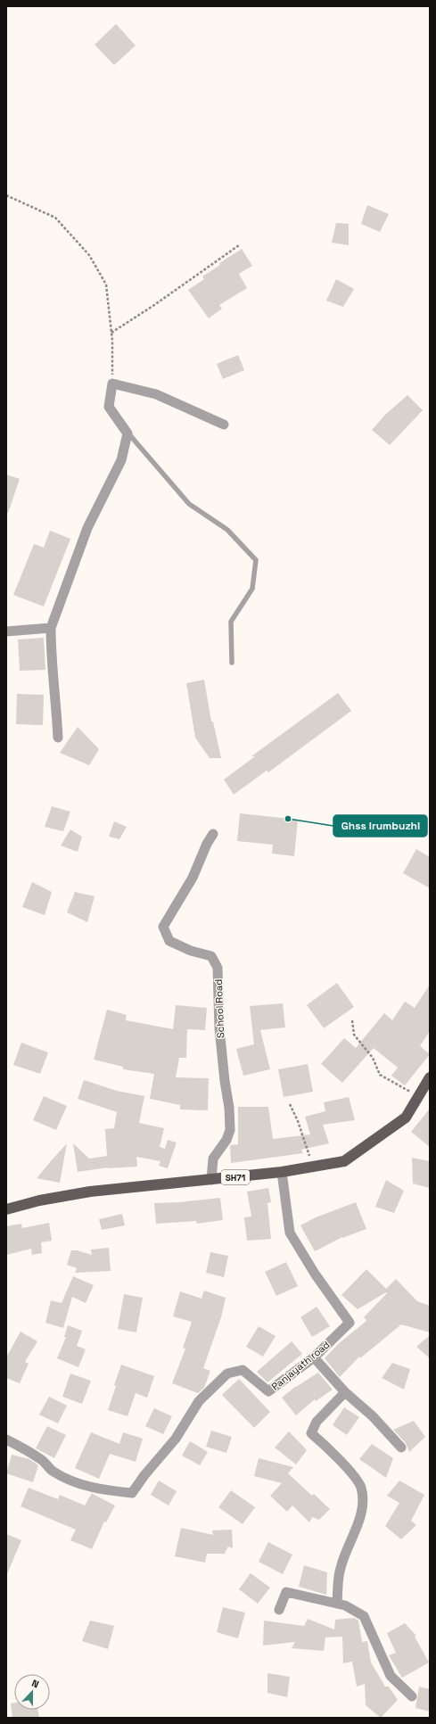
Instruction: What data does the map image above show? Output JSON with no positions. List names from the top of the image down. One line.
{"streets":{"main road":["SH71"],"street":["School Road","Panjayath road"]},"crossings":[["School Road","SH71"],["SH71","Panjayath road"]],"places":["Ghss Irumbuzhi"],"north":"top"}
